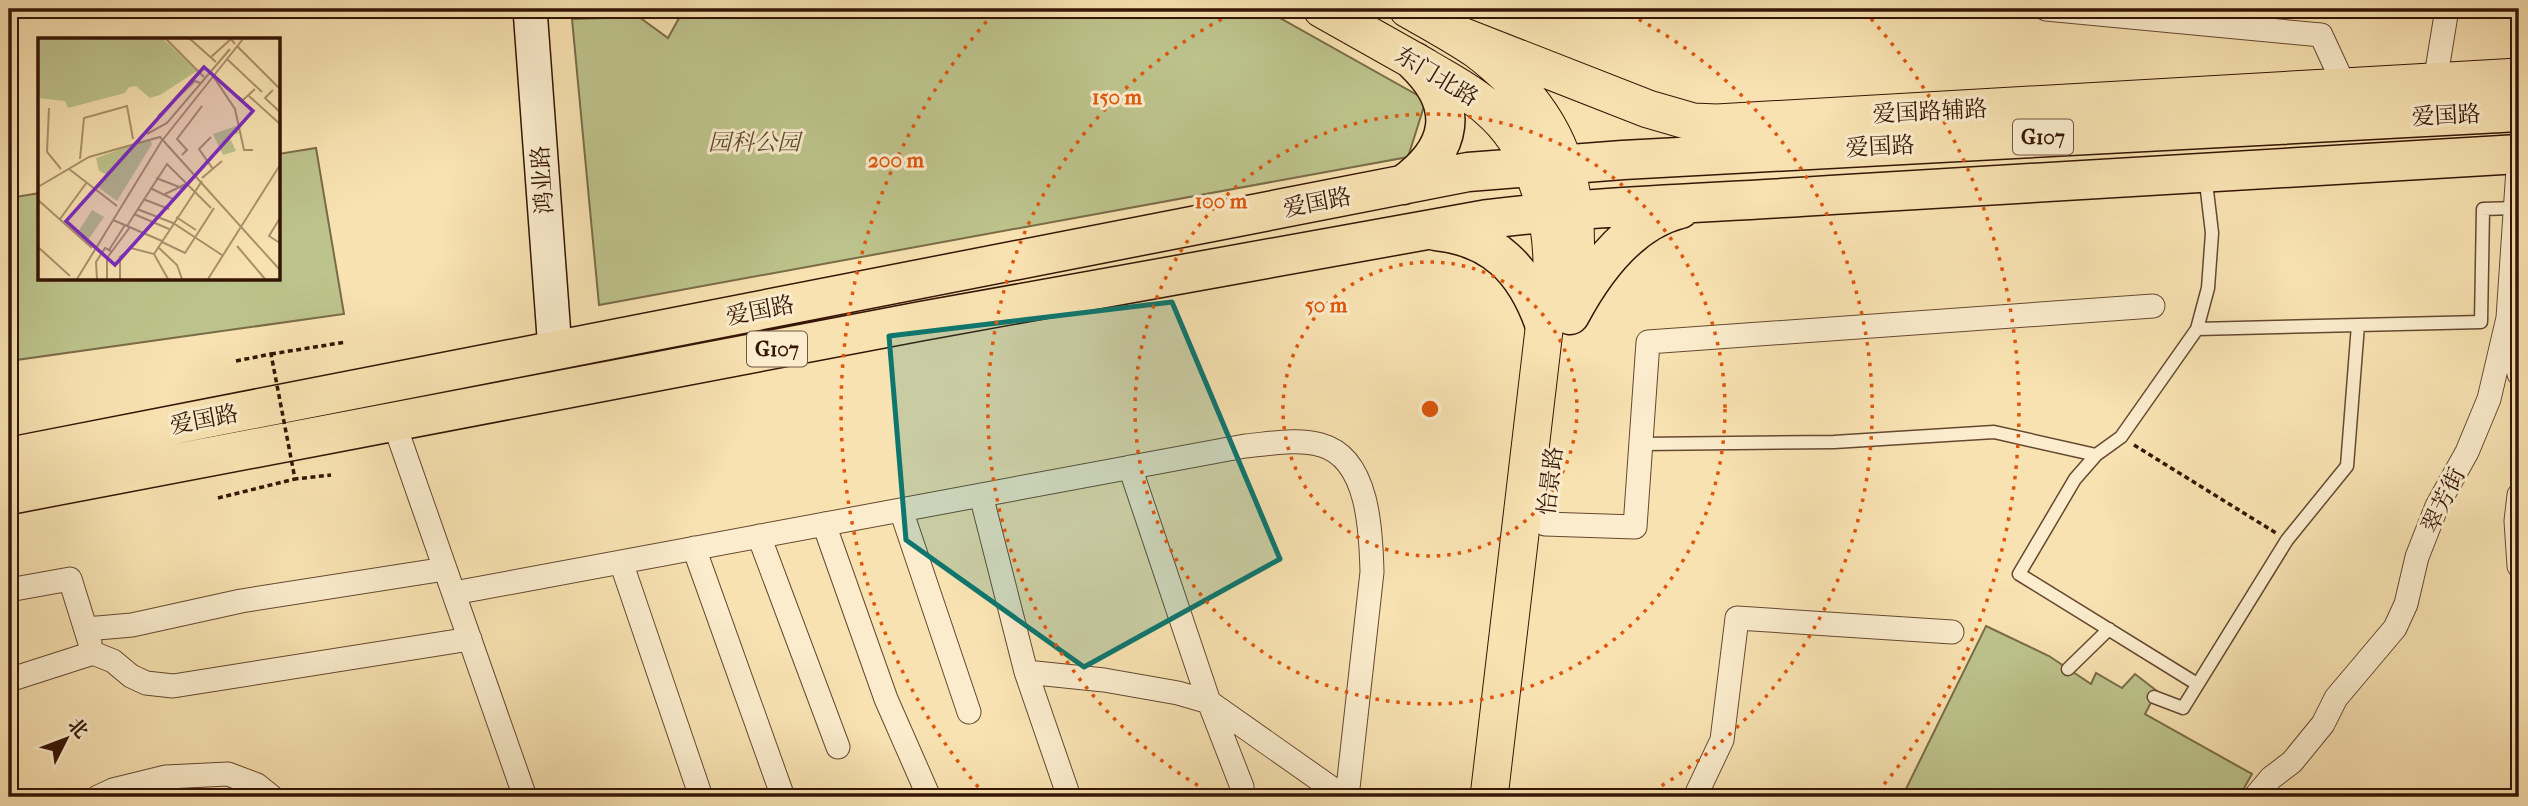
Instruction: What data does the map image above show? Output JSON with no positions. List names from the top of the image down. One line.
{"streets":{"highway":["爱国路","G107"],"main road":["东门北路","爱国路辅路","怡景路"],"street":["鸿业路","翠芳街"]},"crossings":[["东门北路","爱国路辅路"],["东门北路","爱国路"],["东门北路","怡景路"],["爱国路","鸿业路"],["爱国路","怡景路"],["爱国路","翠芳街"]],"parks":["园科公园"],"north":"top right","rings":["150 m","200 m","100 m","50 m"]}
